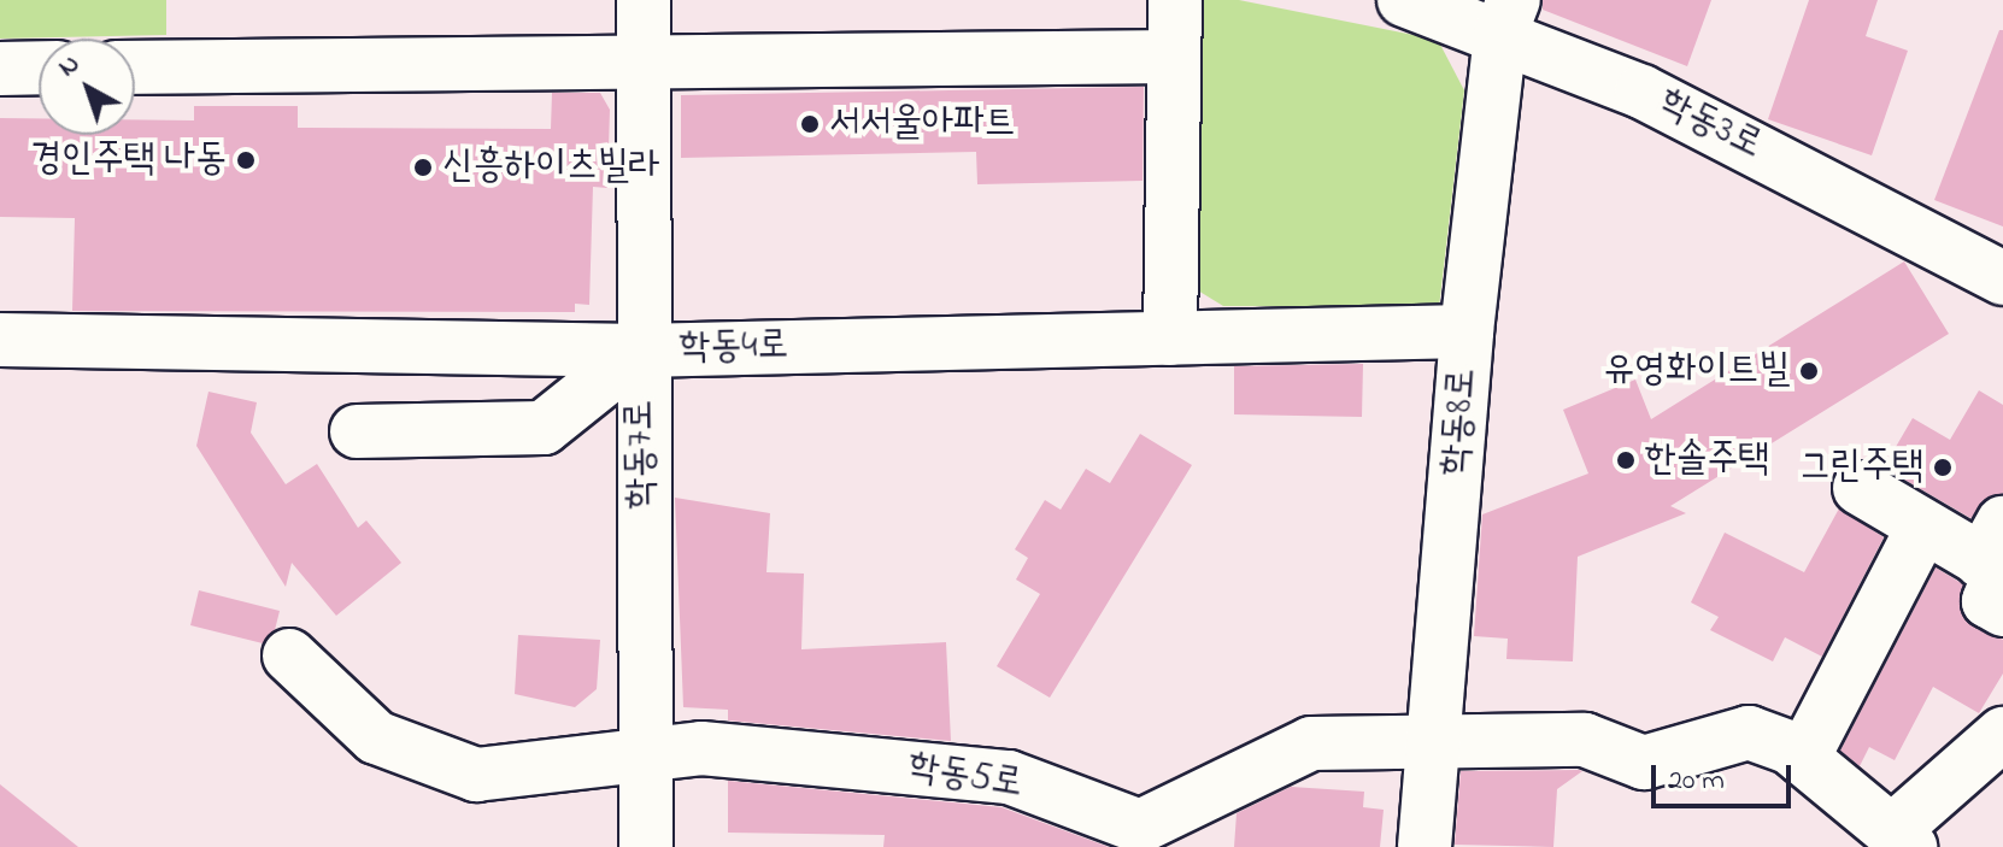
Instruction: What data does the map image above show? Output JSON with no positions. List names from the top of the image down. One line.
{"streets":{"street":["학동3로","학동4로","학동8로","학동7로","학동5로"]},"crossings":[["학동3로","학동8로"],["학동4로","학동8로"],["학동4로","학동7로"],["학동8로","학동5로"],["학동7로","학동5로"]],"places":["서서울아파트","경인주택 나동","신흥하이츠빌라","유영화이트빌","한솔주택","그린주택"],"scale_bar":"20 m","north":"top left"}
